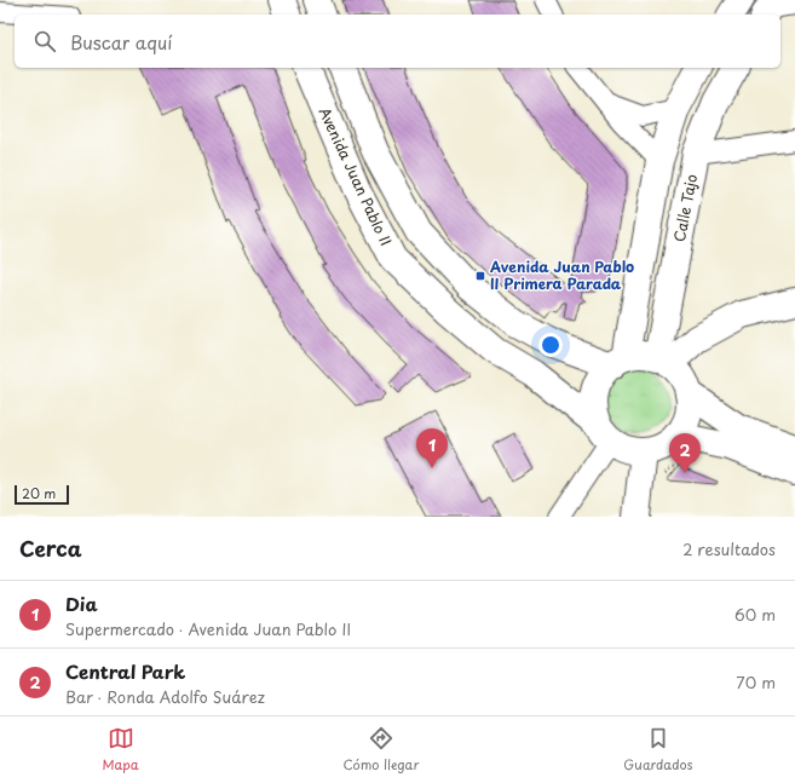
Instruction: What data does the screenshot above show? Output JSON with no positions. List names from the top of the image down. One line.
{"streets":{"main road":["Avenida Juan Pablo II","Calle Tajo"]},"crossings":[["Avenida Juan Pablo II","Calle Tajo"]],"places":{"transit":["Avenida Juan Pablo II Primera Parada"]},"scale_bar":"20 m","page":{"search":"Buscar aquí","pins":["1","2"],"scale":"20 m","heading":["Cerca","2 resultados"],"list":[{"mark":"1","name":"Dia","note":"Supermercado · Avenida Juan Pablo II","value":"60 m"},{"mark":"2","name":"Central Park","note":"Bar · Ronda Adolfo Suárez","value":"70 m"}],"nav":["Mapa","Cómo llegar","Guardados"]}}
